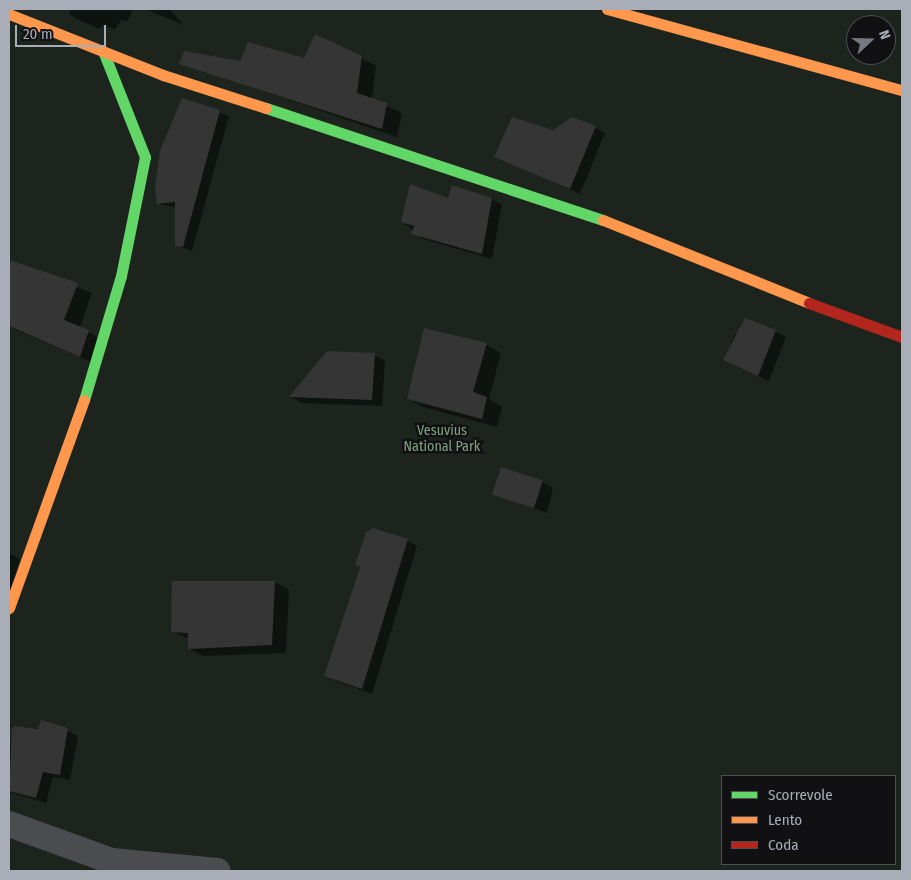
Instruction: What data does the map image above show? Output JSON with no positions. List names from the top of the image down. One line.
{"parks":["Vesuvius National Park"],"legend":["Scorrevole","Lento","Coda"],"scale_bar":"20 m","north":"right"}
